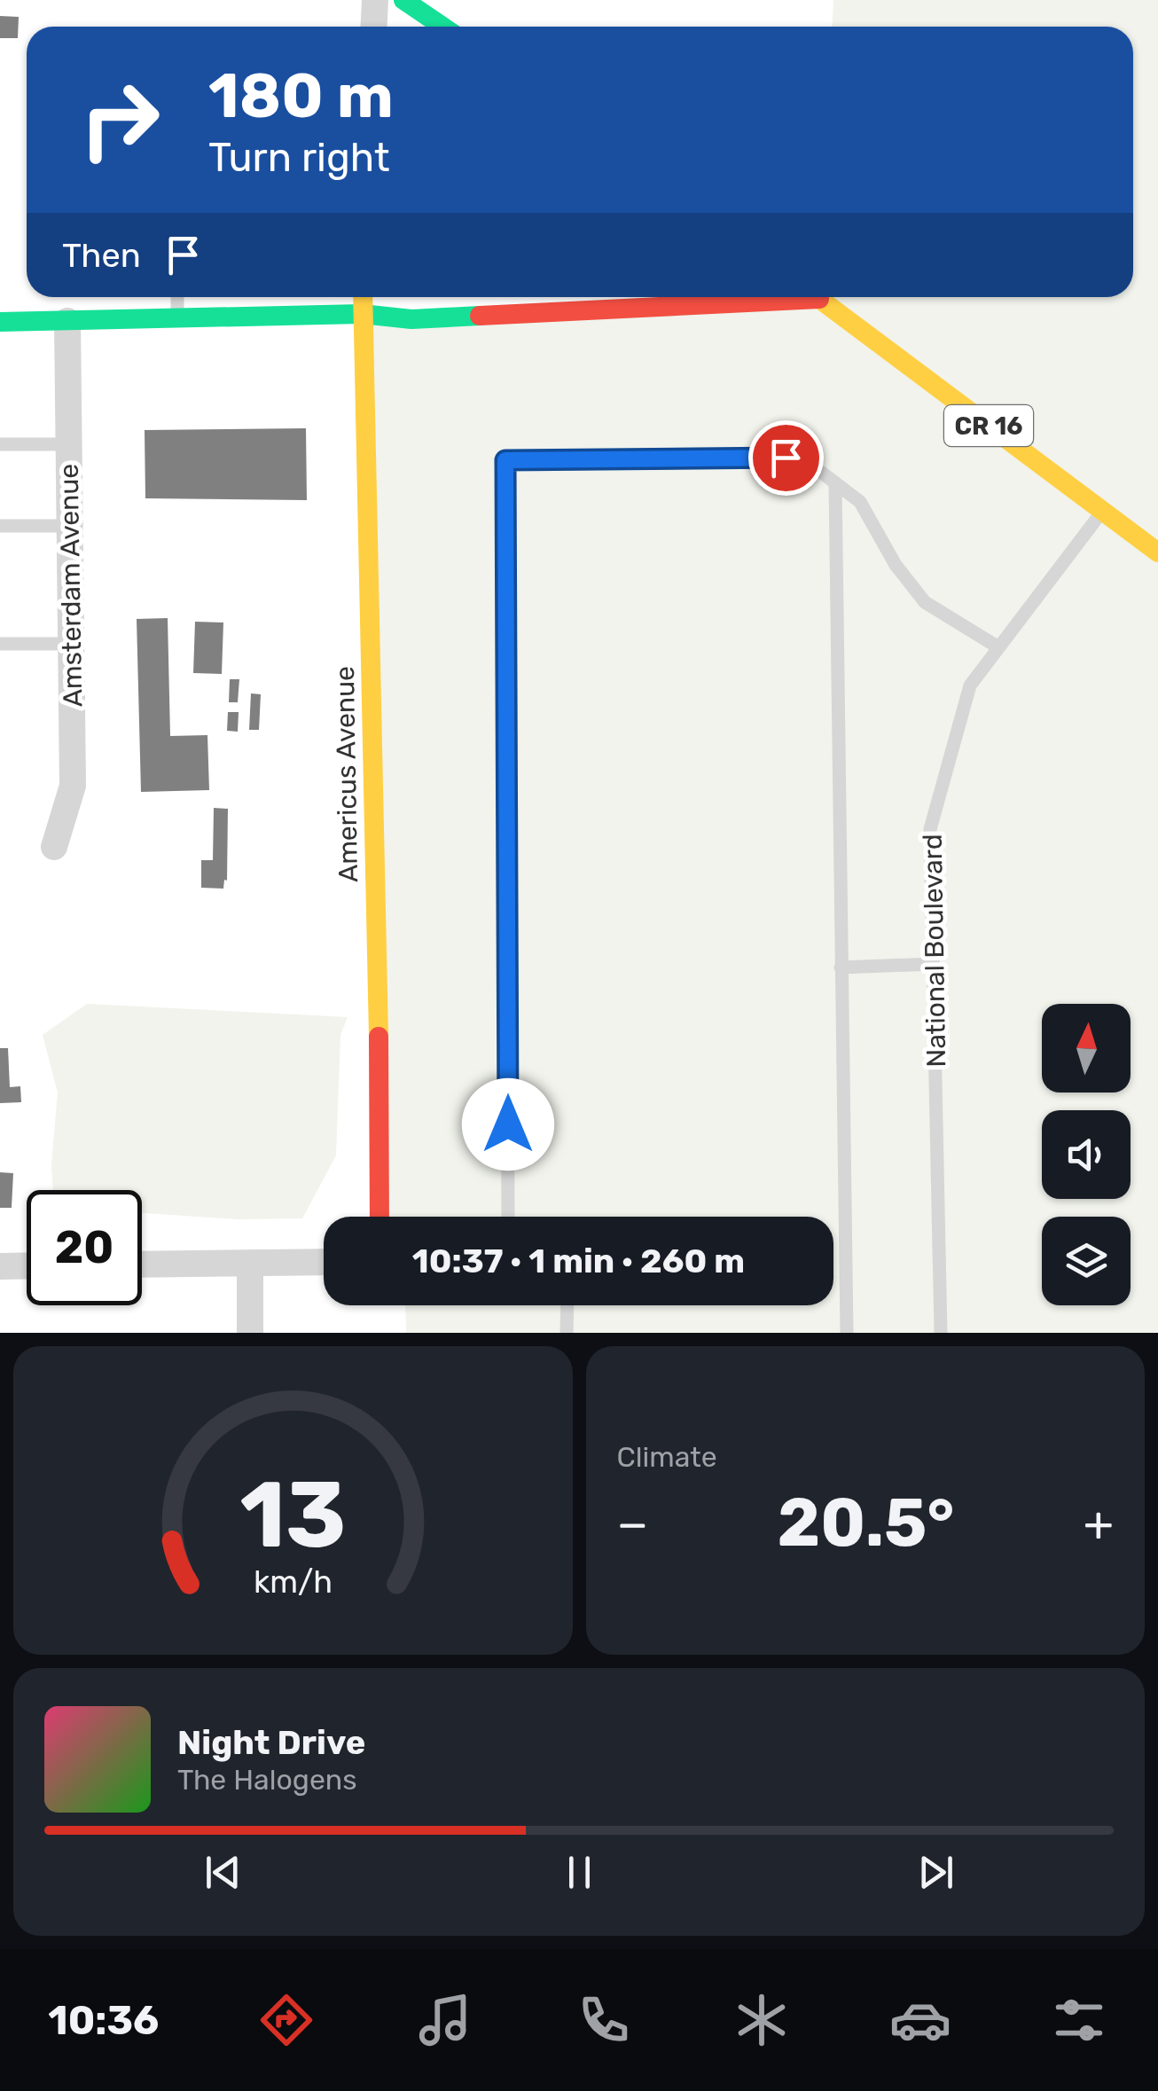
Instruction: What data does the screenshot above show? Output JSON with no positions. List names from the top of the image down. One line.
{"streets":{"street":["CR 16","Amsterdam Avenue","Americus Avenue"],"lane":["National Boulevard"]},"crossings":[["CR 16","National Boulevard"]],"north":"top","page":{"turn":["180 m","Turn right"],"then":"Then","limit":"20","trip":"10:37 · 1 min · 260 m","tile":"Climate","heat":["−","20.5°","+"],"song":["Night Drive","The Halogens"],"tabs":"10:36","gauge":["13","km/h"]}}
